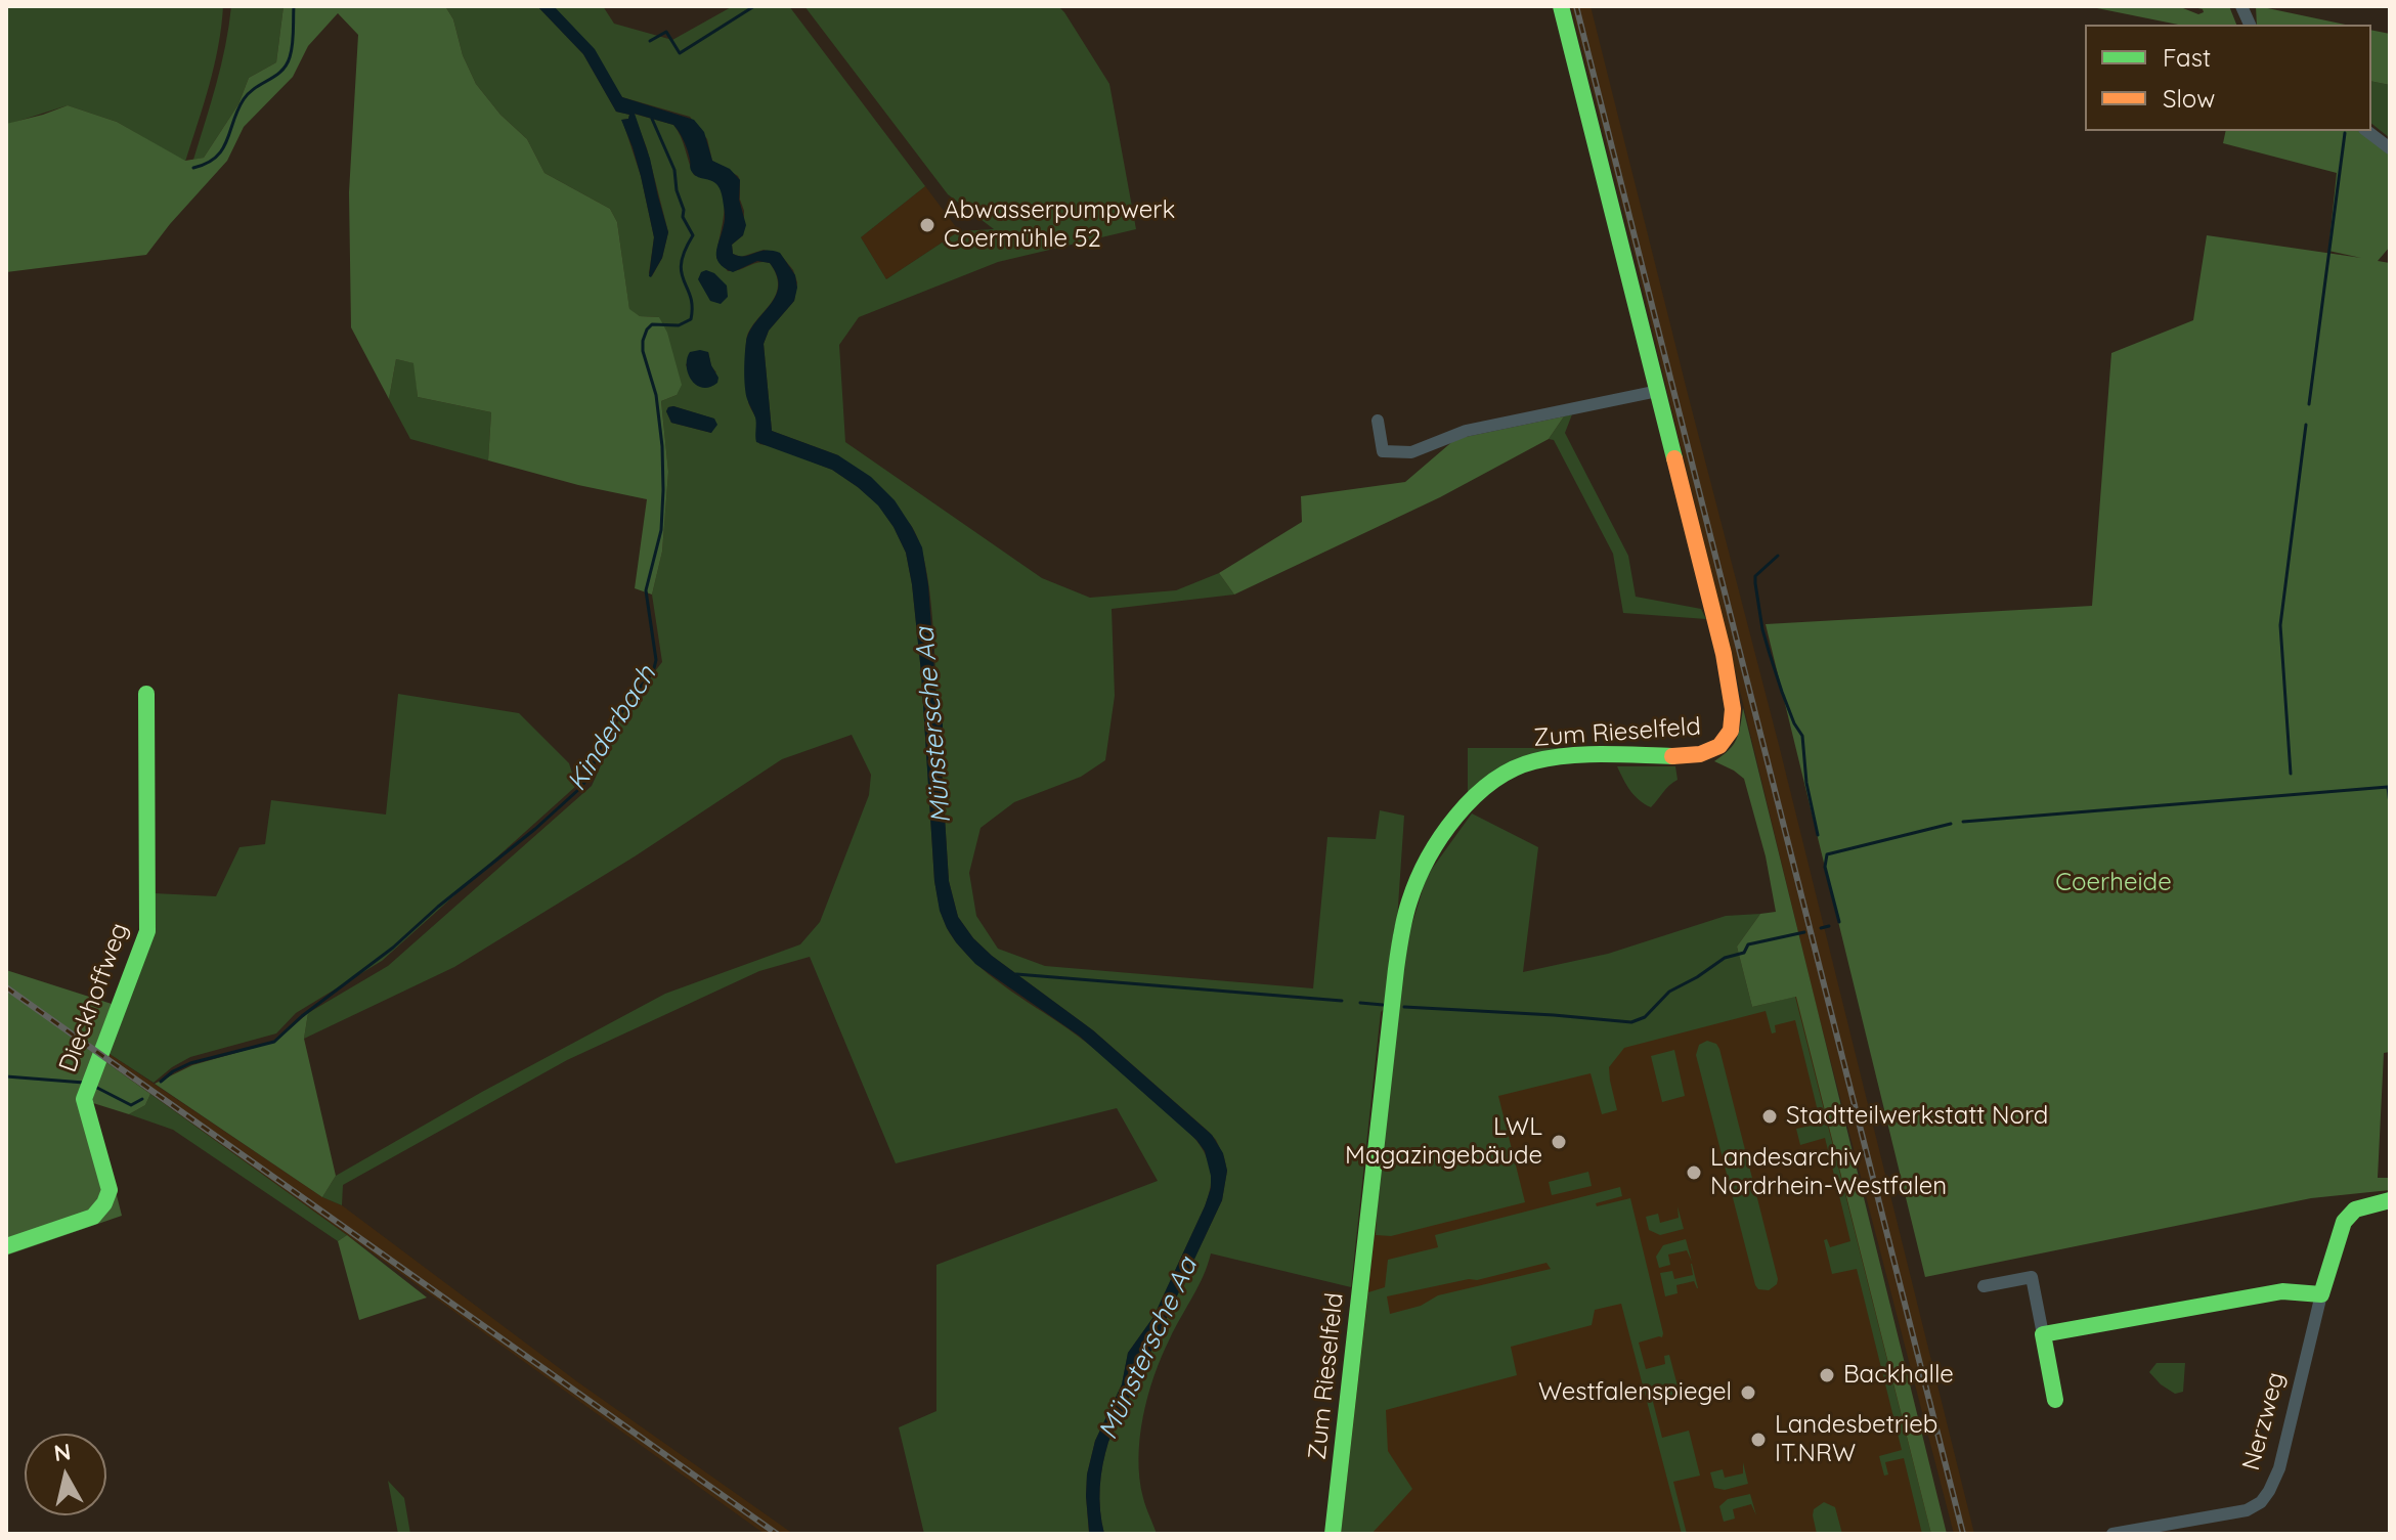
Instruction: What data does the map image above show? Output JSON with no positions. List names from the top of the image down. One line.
{"streets":{"street":["Zum Rieselfeld","Dieckhoffweg","Nerzweg"]},"water":["Münstersche Aa","Kinderbach"],"parks":["Coerheide"],"places":["Abwasserpumpwerk Coermühle 52","Stadtteilwerkstatt Nord","LWL Magazingebäude","Landesarchiv Nordrhein-Westfalen","Backhalle","Westfalenspiegel","Landesbetrieb IT.NRW"],"legend":["Fast","Slow"],"north":"top"}
